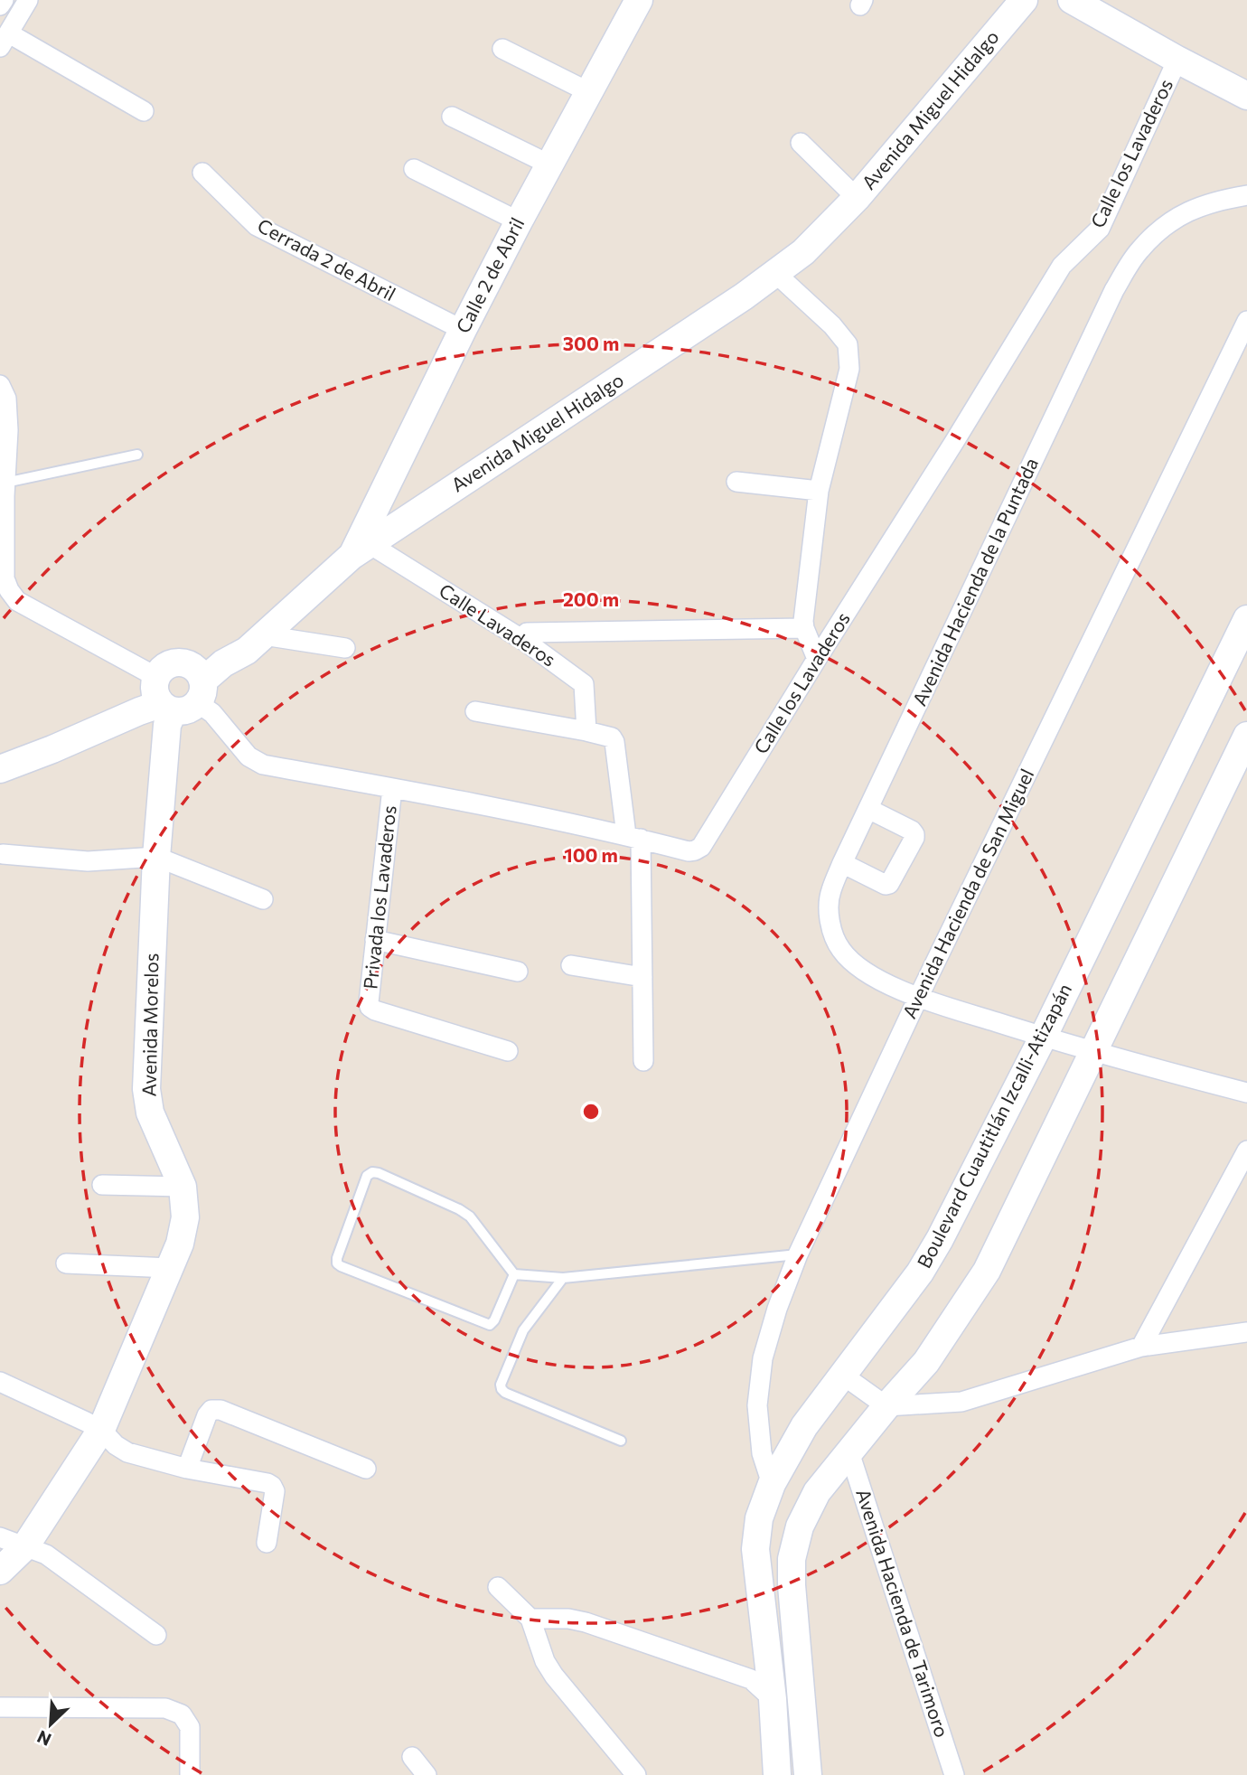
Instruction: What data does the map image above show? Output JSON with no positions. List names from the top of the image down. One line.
{"streets":{"street":["Avenida Miguel Hidalgo","Calle los Lavaderos","Cerrada 2 de Abril","Calle 2 de Abril","Avenida Hacienda de la Puntada","Calle Lavaderos","Avenida Hacienda de San Miguel","Privada los Lavaderos","Avenida Morelos","Boulevard Cuautitlán Izcalli-Atizapán","Avenida Hacienda de Tarimoro"]},"crossings":[["Avenida Miguel Hidalgo","Calle los Lavaderos"],["Avenida Miguel Hidalgo","Calle 2 de Abril"],["Avenida Miguel Hidalgo","Calle Lavaderos"],["Avenida Miguel Hidalgo","Avenida Morelos"],["Calle los Lavaderos","Privada los Lavaderos"],["Calle los Lavaderos","Avenida Morelos"],["Cerrada 2 de Abril","Calle 2 de Abril"],["Calle 2 de Abril","Calle Lavaderos"],["Avenida Hacienda de la Puntada","Avenida Hacienda de San Miguel"],["Avenida Hacienda de la Puntada","Boulevard Cuautitlán Izcalli-Atizapán"],["Avenida Hacienda de San Miguel","Boulevard Cuautitlán Izcalli-Atizapán"]],"north":"bottom left","rings":["300 m","200 m","100 m"]}
